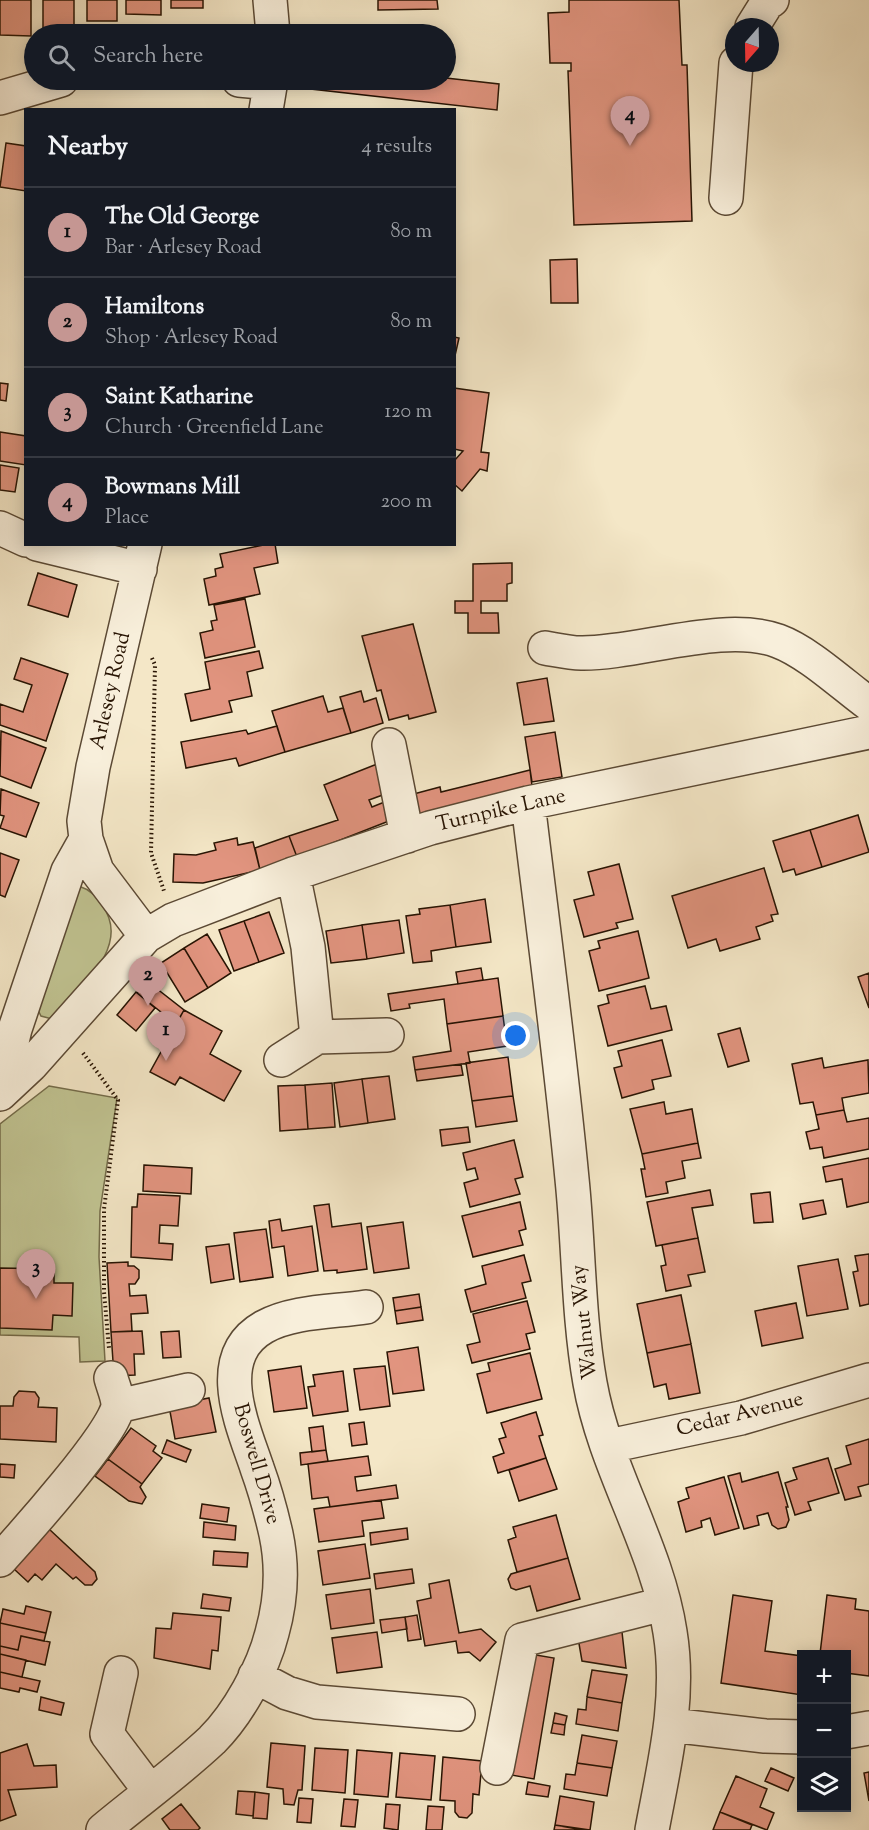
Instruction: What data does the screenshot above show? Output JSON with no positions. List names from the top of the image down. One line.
{"streets":{"street":["Arlesey Road","Turnpike Lane","Walnut Way","Cedar Avenue","Boswell Drive"]},"crossings":[["Arlesey Road","Turnpike Lane"],["Turnpike Lane","Walnut Way"],["Walnut Way","Cedar Avenue"]],"north":"bottom","page":{"search":"Search here","pins":["4","2","1","3"],"heading":["Nearby","4 results"],"list":[{"mark":"1","name":"The Old George","note":"Bar · Arlesey Road","value":"80 m"},{"mark":"2","name":"Hamiltons","note":"Shop · Arlesey Road","value":"80 m"},{"mark":"3","name":"Saint Katharine","note":"Church · Greenfield Lane","value":"120 m"},{"mark":"4","name":"Bowmans Mill","note":"Place","value":"200 m"}],"map_buttons":["+","−"]}}
